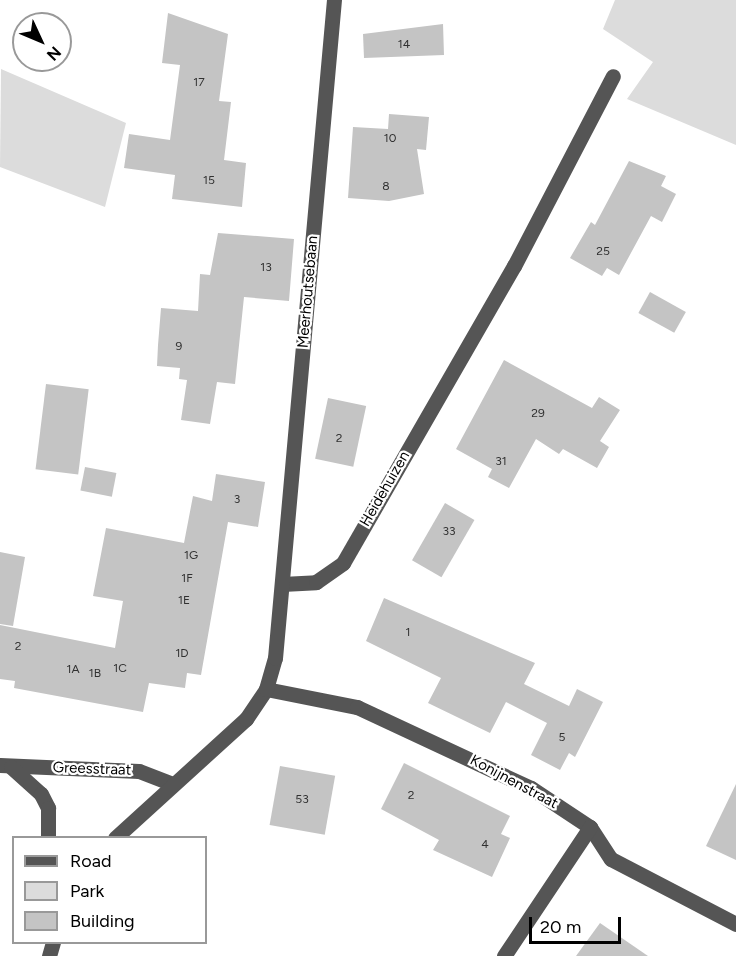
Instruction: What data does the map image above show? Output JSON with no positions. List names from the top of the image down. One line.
{"streets":{"street":["Meerhoutsebaan","Heidehuizen","Greesstraat","Konijnenstraat"]},"crossings":[["Meerhoutsebaan","Heidehuizen"]],"house_numbers":["14","17","10","15","8","25","13","9","29","2","31","3","33","1G","1F","1E","1","2","1D","1C","1A","1B","5","2","53","4"],"legend":["Road","Park","Building"],"scale_bar":"20 m","north":"bottom right"}
